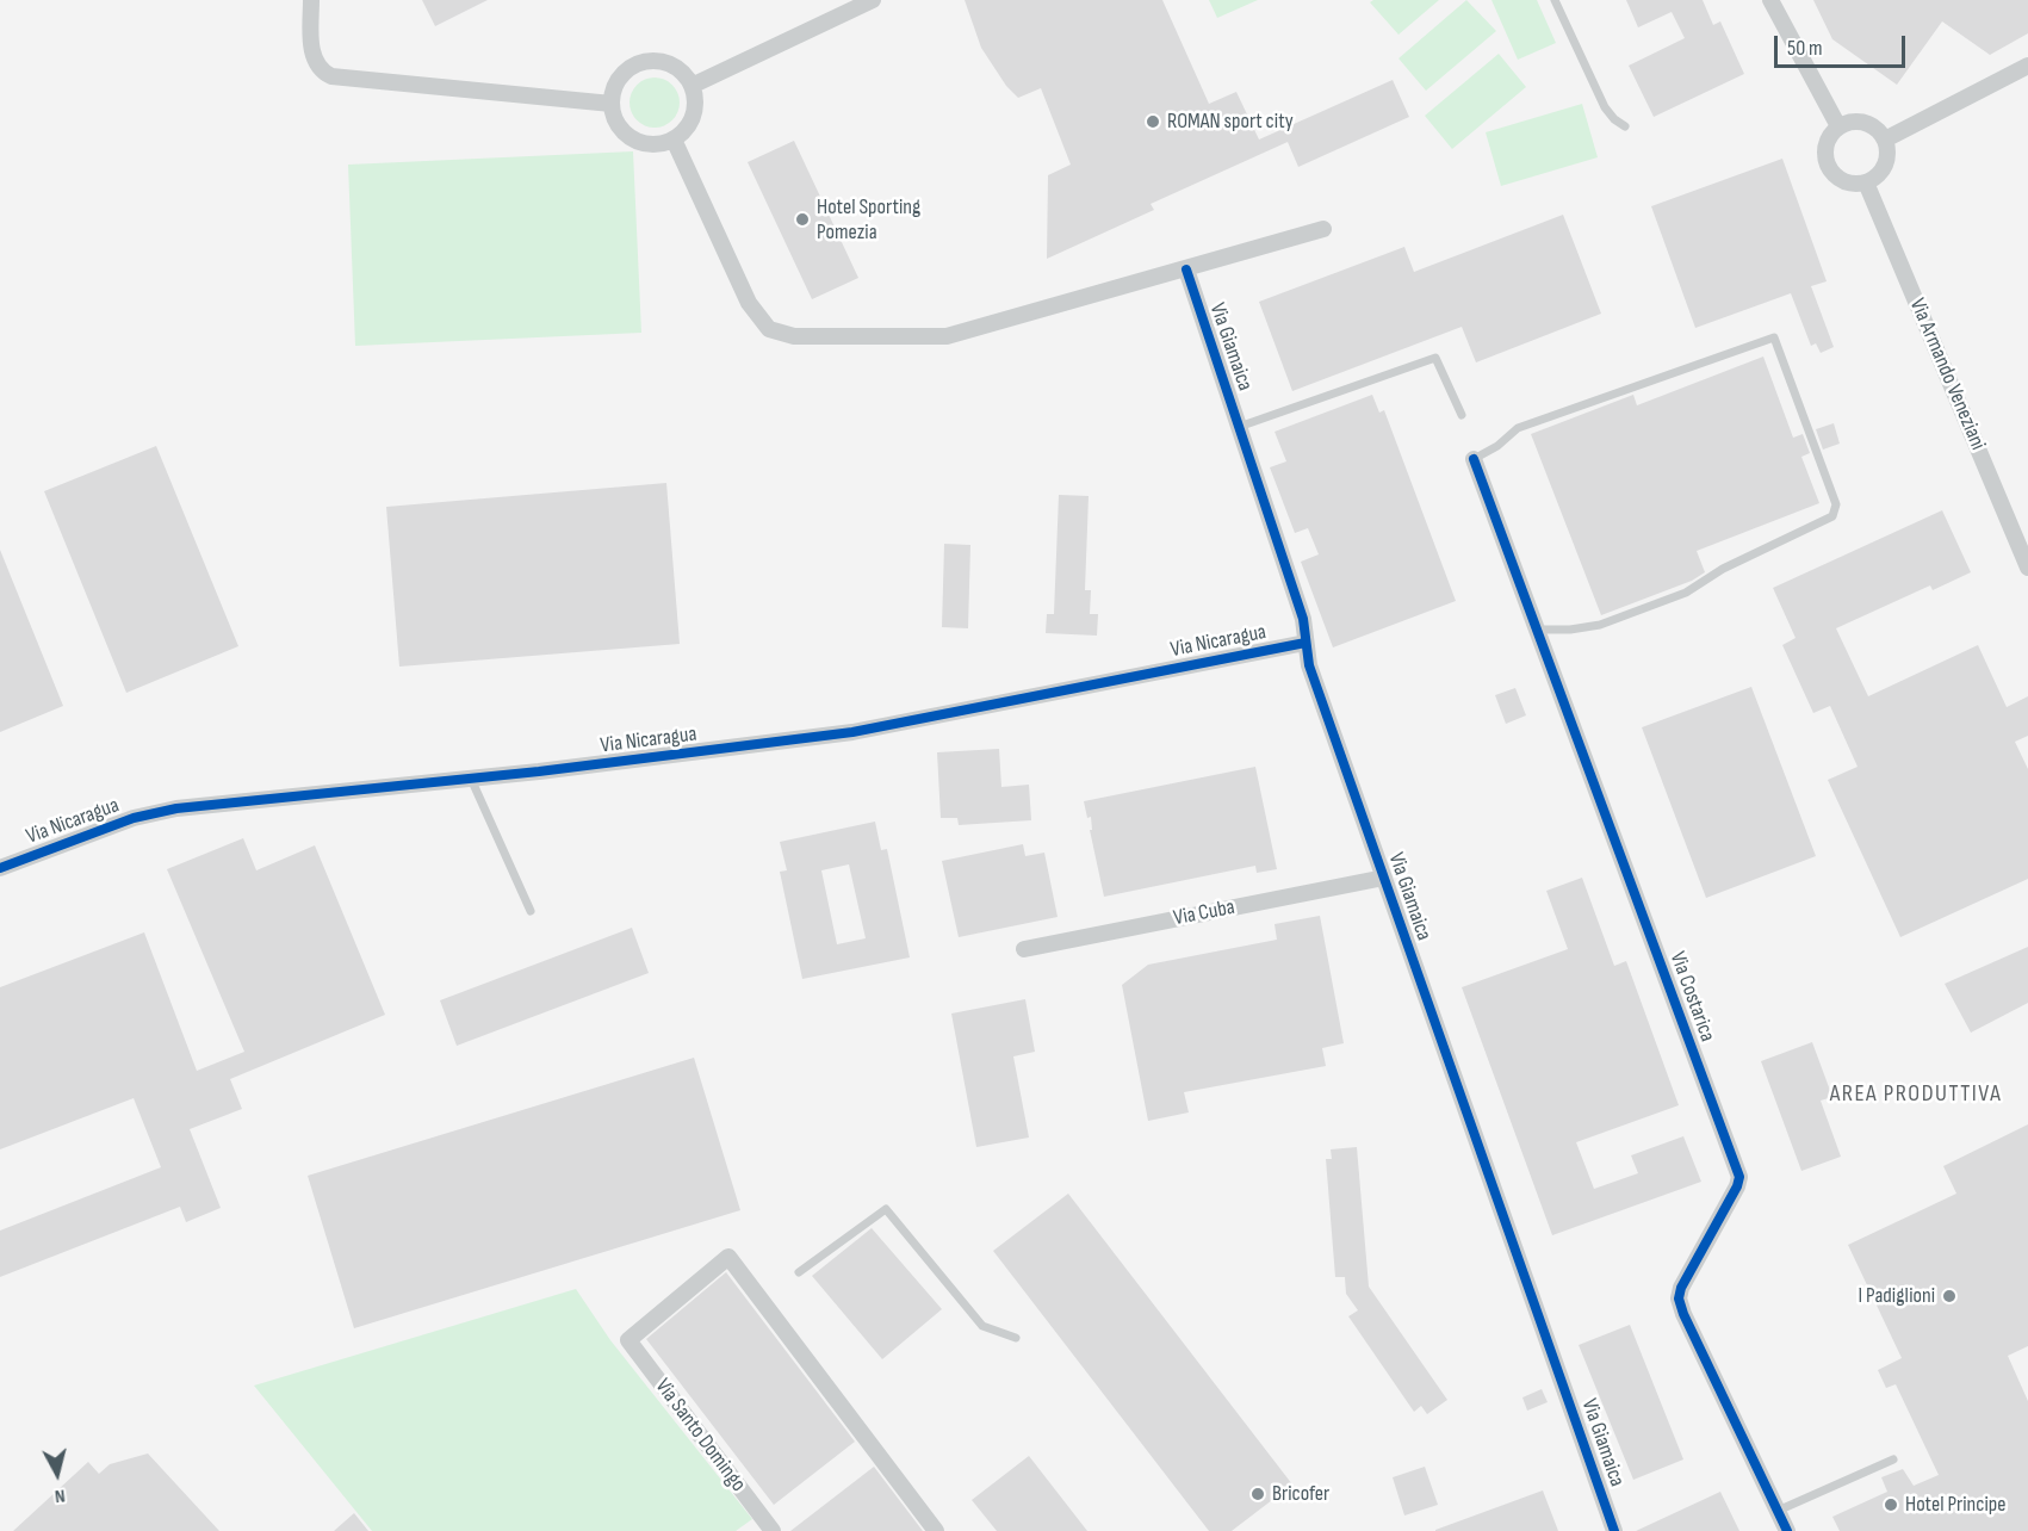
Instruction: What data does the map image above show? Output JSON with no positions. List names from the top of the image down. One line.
{"streets":{"street":["Via Giamaica","Via Armando Veneziani","Via Nicaragua","Via Cuba","Via Costarica","Via Santo Domingo"]},"crossings":[["Via Giamaica","Via Nicaragua"],["Via Giamaica","Via Cuba"]],"districts":["AREA PRODUTTIVA"],"places":["ROMAN sport city","Hotel Sporting Pomezia","I Padiglioni","Bricofer","Hotel Principe"],"scale_bar":"50 m","north":"bottom"}
